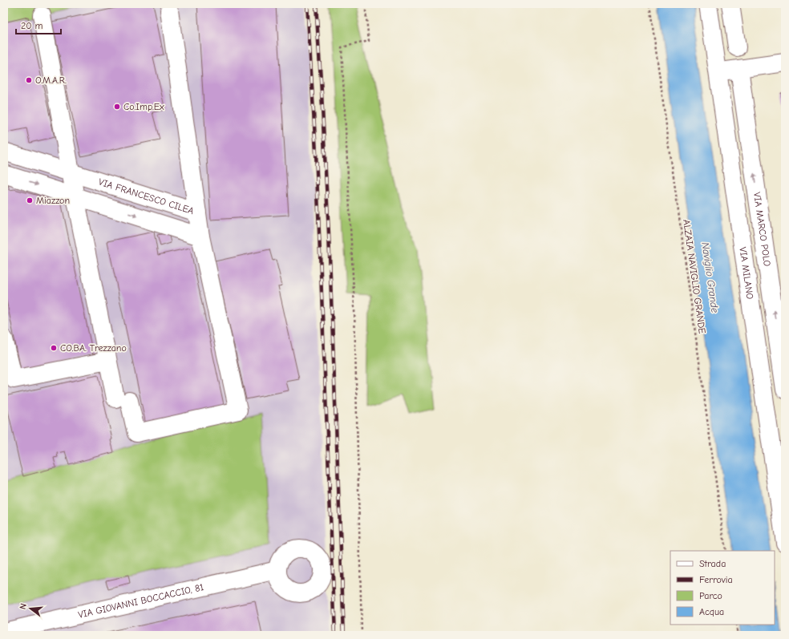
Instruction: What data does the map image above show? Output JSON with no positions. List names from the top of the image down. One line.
{"streets":{"street":["VIA FRANCESCO CILEA","VIA MARCO POLO","VIA MILANO","VIA GIOVANNI BOCCACCIO, 81"],"path":["ALZAIA NAVIGLIO GRANDE"]},"one_way":["VIA MARCO POLO"],"water":["Naviglio Grande"],"places":["O.M.A.R.","Co.Imp.Ex","Miazzon","CO.BA. Trezzano"],"legend":["Strada","Ferrovia","Parco","Acqua"],"scale_bar":"20 m","north":"left"}
